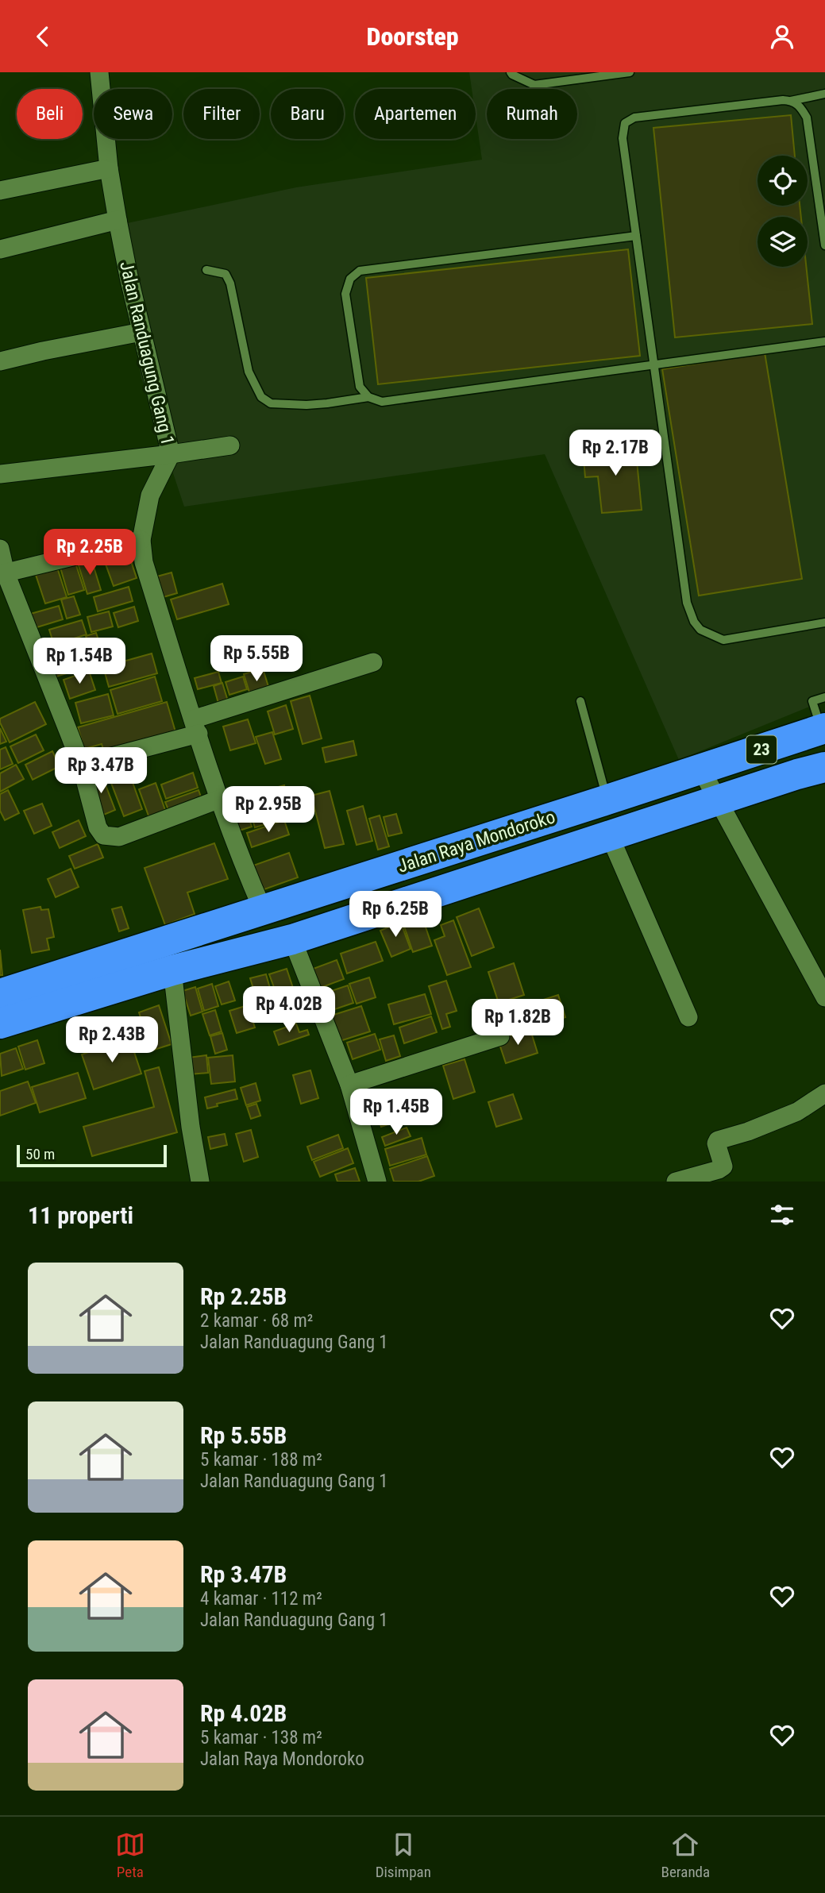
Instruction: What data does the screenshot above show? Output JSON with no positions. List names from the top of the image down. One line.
{"streets":{"highway":["23","Jalan Raya Mondoroko"],"street":["Jalan Randuagung Gang 1"]},"crossings":[["Jalan Randuagung Gang 1","Jalan Raya Mondoroko"]],"scale_bar":"50 m","page":{"header":"Doorstep","chip":["Beli","Sewa","Filter","Baru","Apartemen","Rumah"],"price":["Rp 2.17B","Rp 2.25B","Rp 5.55B","Rp 1.54B","Rp 3.47B","Rp 2.95B","Rp 6.25B","Rp 4.02B","Rp 1.82B","Rp 2.43B","Rp 1.45B"],"scale":"50 m","heading":"11 properti","list":[{"name":"Rp 2.25B","note":"2 kamar · 68 m² · Jalan Randuagung Gang 1"},{"name":"Rp 5.55B","note":"5 kamar · 188 m² · Jalan Randuagung Gang 1"},{"name":"Rp 3.47B","note":"4 kamar · 112 m² · Jalan Randuagung Gang 1"},{"name":"Rp 4.02B","note":"5 kamar · 138 m² · Jalan Raya Mondoroko"}],"tabs":["Peta","Disimpan","Beranda"]}}
